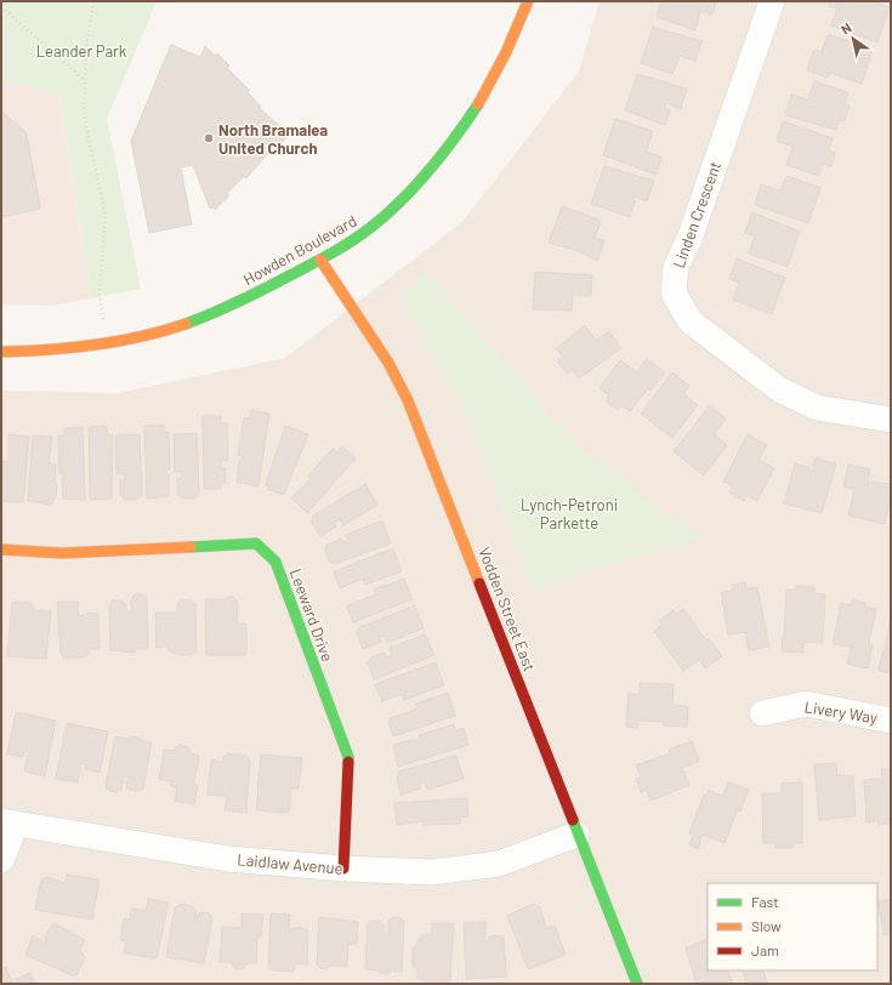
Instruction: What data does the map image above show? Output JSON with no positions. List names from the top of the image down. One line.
{"streets":{"street":["Linden Crescent","Howden Boulevard","Vodden Street East","Leeward Drive","Livery Way","Laidlaw Avenue"]},"crossings":[["Howden Boulevard","Vodden Street East"],["Vodden Street East","Laidlaw Avenue"],["Leeward Drive","Laidlaw Avenue"]],"parks":["Leander Park","Lynch-Petroni Parkette"],"places":["North Bramalea United Church"],"legend":["Fast","Slow","Jam"],"north":"top left"}
